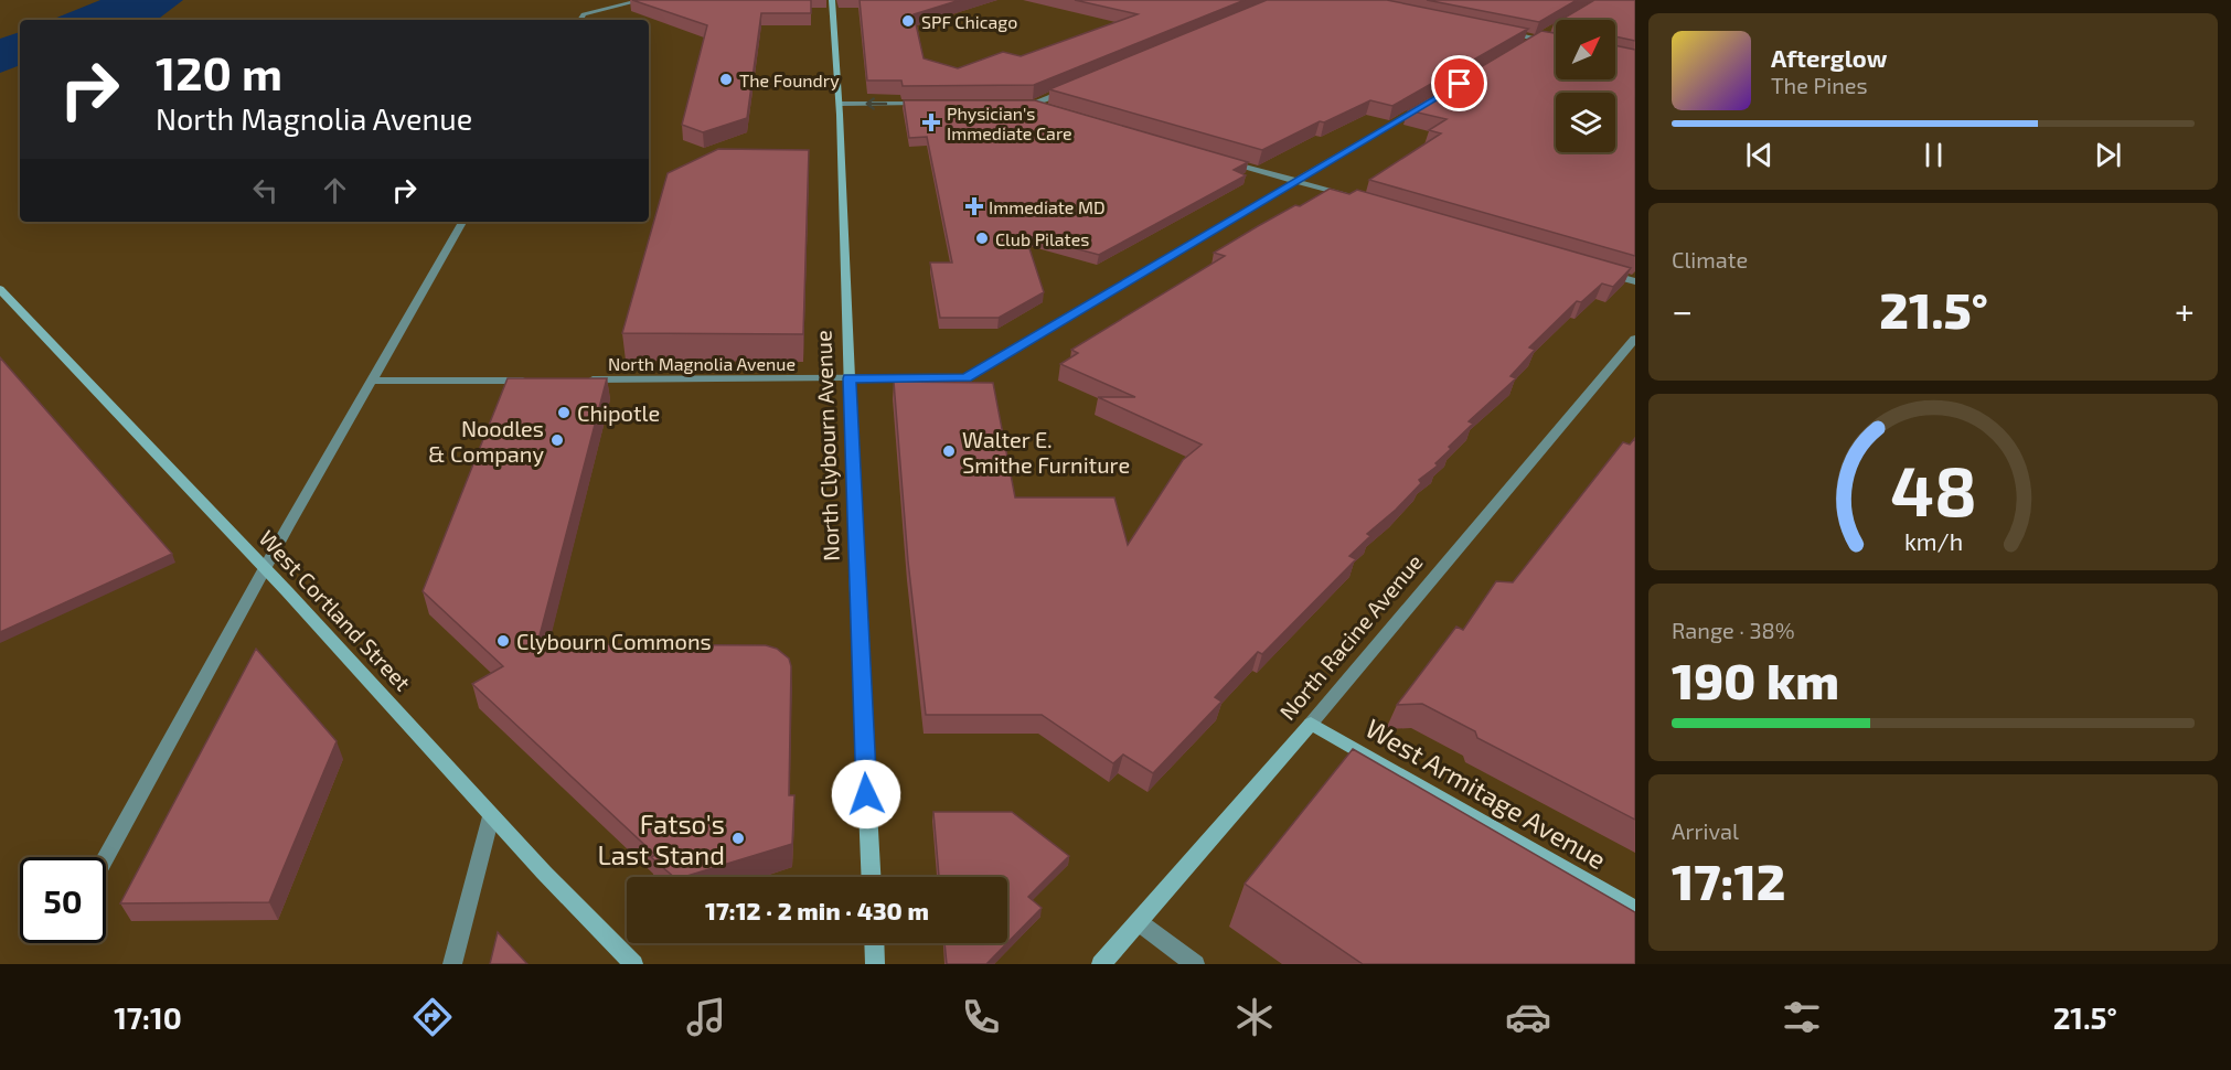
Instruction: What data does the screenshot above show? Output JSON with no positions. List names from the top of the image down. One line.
{"streets":{"main road":["North Clybourn Avenue","West Cortland Street","North Racine Avenue","West Armitage Avenue"],"street":["North Magnolia Avenue"]},"crossings":[["North Magnolia Avenue","North Clybourn Avenue"],["North Racine Avenue","West Armitage Avenue"]],"places":{"other":["SPF Chicago","The Foundry","Club Pilates","Chipotle","Noodles & Company","Walter E. Smithe Furniture","Clybourn Commons","Fatso's Last Stand"],"health":["Physician's Immediate Care","Immediate MD"]},"north":"top right","page":{"turn":["120 m","North Magnolia Avenue"],"song":["Afterglow","The Pines"],"tile":["Climate",["Range · 38%","190 km"],["Arrival","17:12"]],"heat":["−","21.5°","+"],"limit":"50","trip":"17:12 · 2 min · 430 m","tabs":["17:10","21.5°"],"gauge":["48","km/h"]}}
